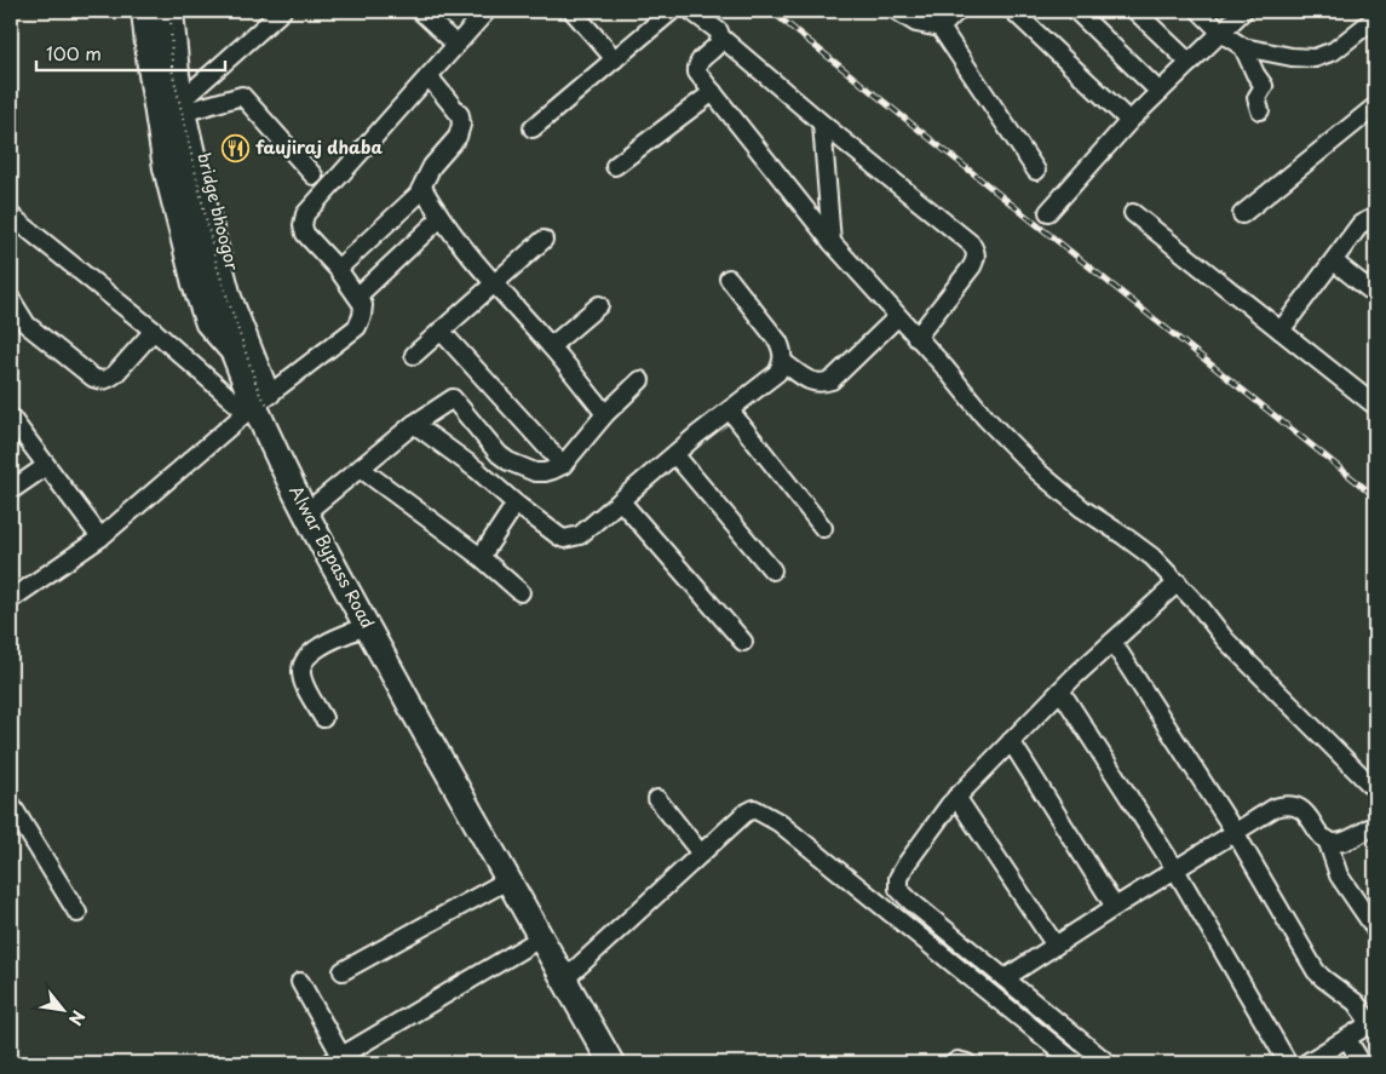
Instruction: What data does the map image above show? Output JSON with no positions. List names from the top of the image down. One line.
{"streets":{"highway":["Alwar Bypass Road"],"path":["bridge bhoogor"]},"crossings":[["bridge bhoogor","Alwar Bypass Road"]],"places":{"restaurant":["faujiraj dhaba"]},"scale_bar":"100 m","north":"bottom right"}
